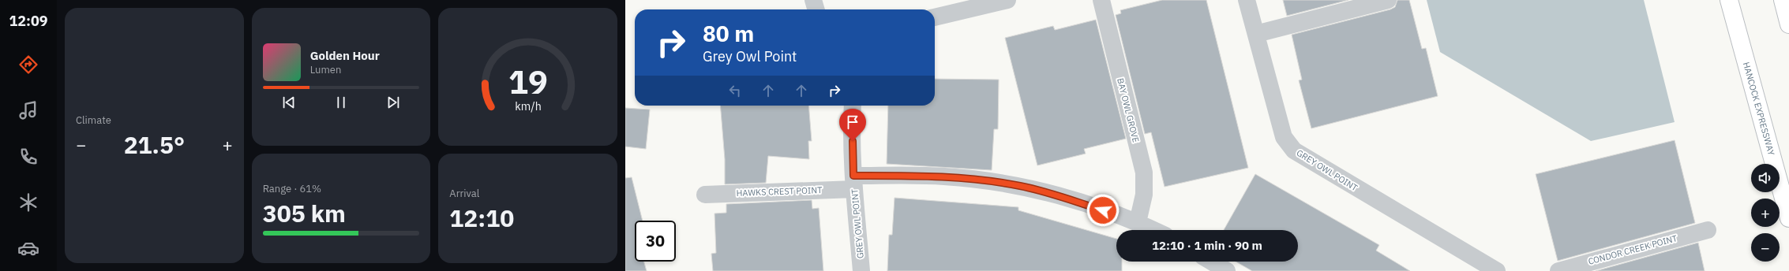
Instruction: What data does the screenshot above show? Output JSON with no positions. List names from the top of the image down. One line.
{"streets":{"main road":["HANCOCK EXPRESSWAY"],"street":["BAY OWL GROVE","GREY OWL POINT","HAWKS CREST POINT","CONDOR CREEK POINT"]},"crossings":[["BAY OWL GROVE","HAWKS CREST POINT"],["GREY OWL POINT","HAWKS CREST POINT"]],"page":{"tabs":"12:09","tile":["Climate",["Range · 61%","305 km"],["Arrival","12:10"]],"turn":["80 m","Grey Owl Point"],"song":["Golden Hour","Lumen"],"heat":["−","21.5°","+"],"map_buttons":["+","−"],"limit":"30","trip":"12:10 · 1 min · 90 m","gauge":["19","km/h"]}}
